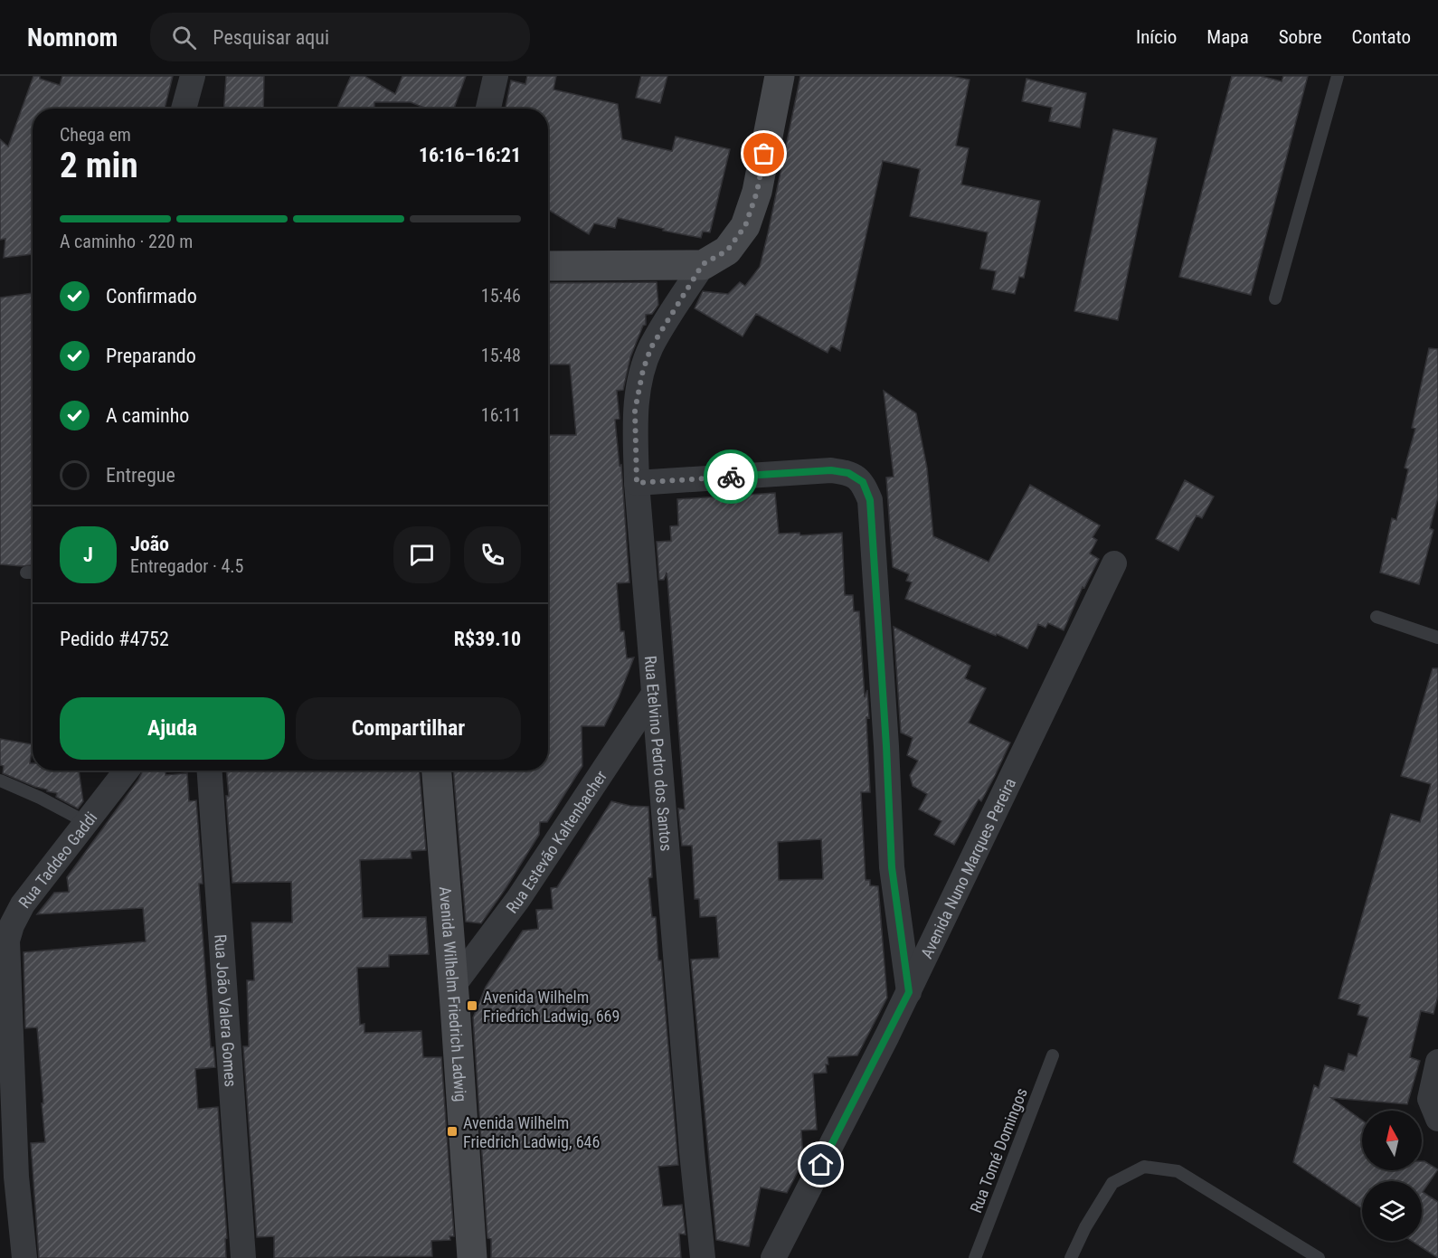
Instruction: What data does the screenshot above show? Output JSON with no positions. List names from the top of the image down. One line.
{"streets":{"street":["Rua Etelvino Pedro dos Santos","Rua Estevão Kaltenbacher","Rua Taddeo Gaddi","Avenida Nuno Marques Pereira","Avenida Wilhelm Friedrich Ladwig","Rua João Valera Gomes"],"lane":["Rua Tomé Domingos"]},"crossings":[["Rua Etelvino Pedro dos Santos","Rua Estevão Kaltenbacher"],["Rua Estevão Kaltenbacher","Avenida Wilhelm Friedrich Ladwig"]],"places":{"transit":["Avenida Wilhelm Friedrich Ladwig, 669","Avenida Wilhelm Friedrich Ladwig, 646"]},"north":"top","page":{"header":"Nomnom","search":"Pesquisar aqui","nav":["Início","Mapa","Sobre","Contato"],"heading":["2 min","Chega em","16:16–16:21"],"panel":["João","Entregador · 4.5","Pedido #4752","R$39.10"],"bar":"A caminho · 220 m","list":[["Confirmado","15:46"],["Preparando","15:48"],["A caminho","16:11"],"Entregue"],"round":"J","buttons":["Ajuda","Compartilhar"]}}
